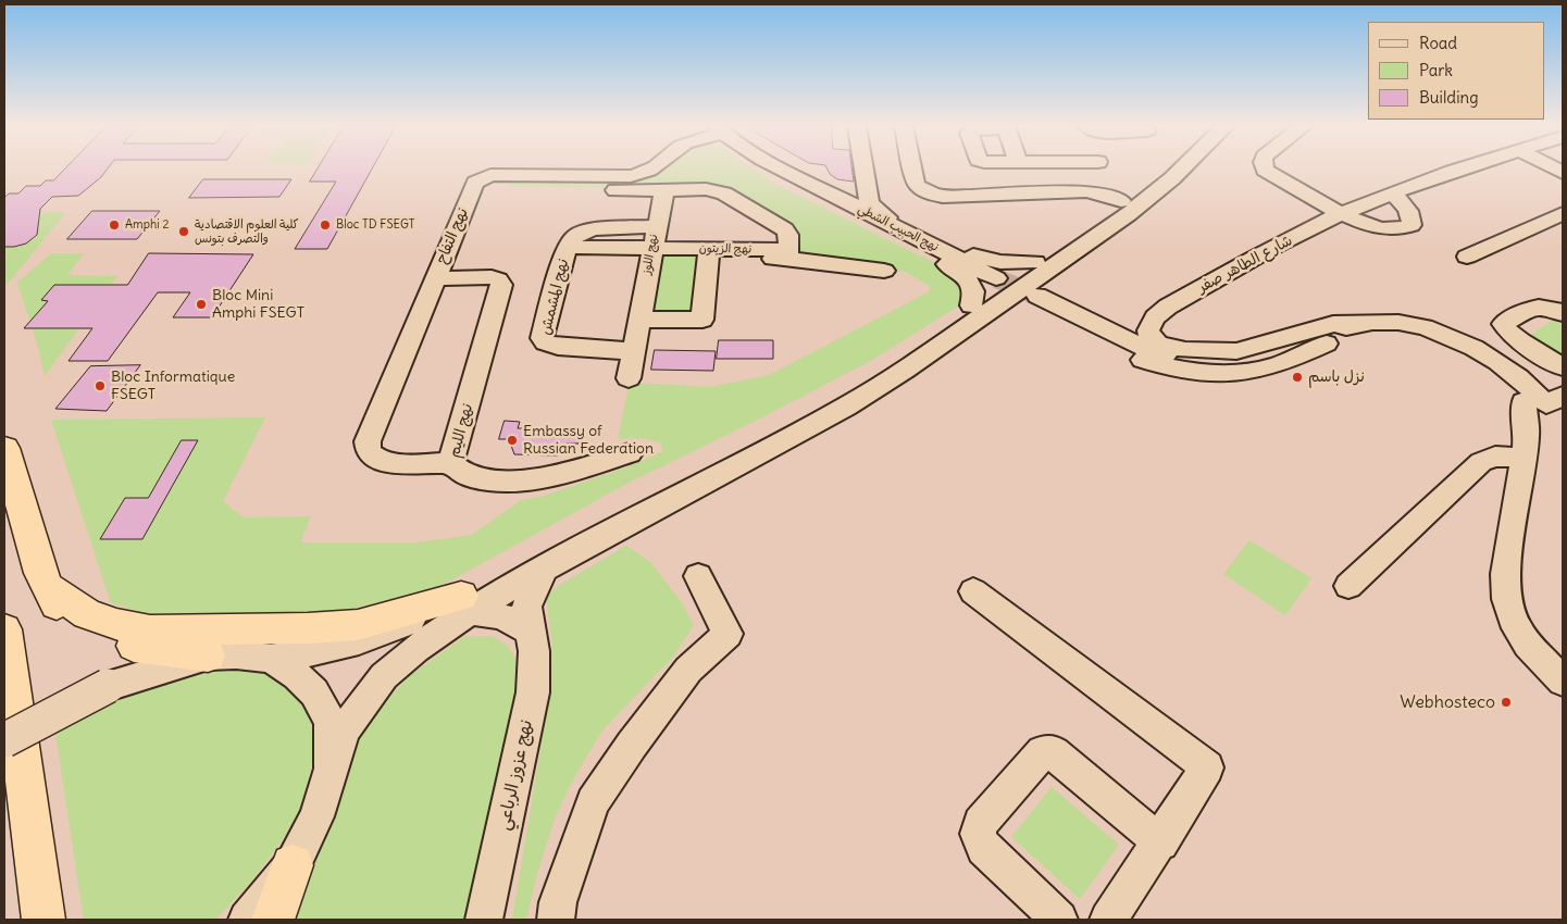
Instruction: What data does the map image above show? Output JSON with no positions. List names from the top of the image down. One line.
{"streets":{"street":["نهج الحبيب الشطي","نهج التفاح","نهج الزيتون","نهج اللوز","شارع الطاهر صفر","نهج المشمش","نهج الليم","نهج عزوز الرباعي"]},"crossings":[["نهج التفاح","نهج الليم"],["نهج الزيتون","نهج اللوز"],["نهج الزيتون","نهج المشمش"],["نهج اللوز","نهج المشمش"]],"places":["Amphi 2","Bloc TD FSEGT","كلية العلوم الاقتصادية والتصرف بتونس","Bloc Mini Amphi FSEGT","نزل باسم","Bloc Informatique FSEGT","Embassy of Russian Federation","Webhosteco"],"legend":["Road","Park","Building"]}
